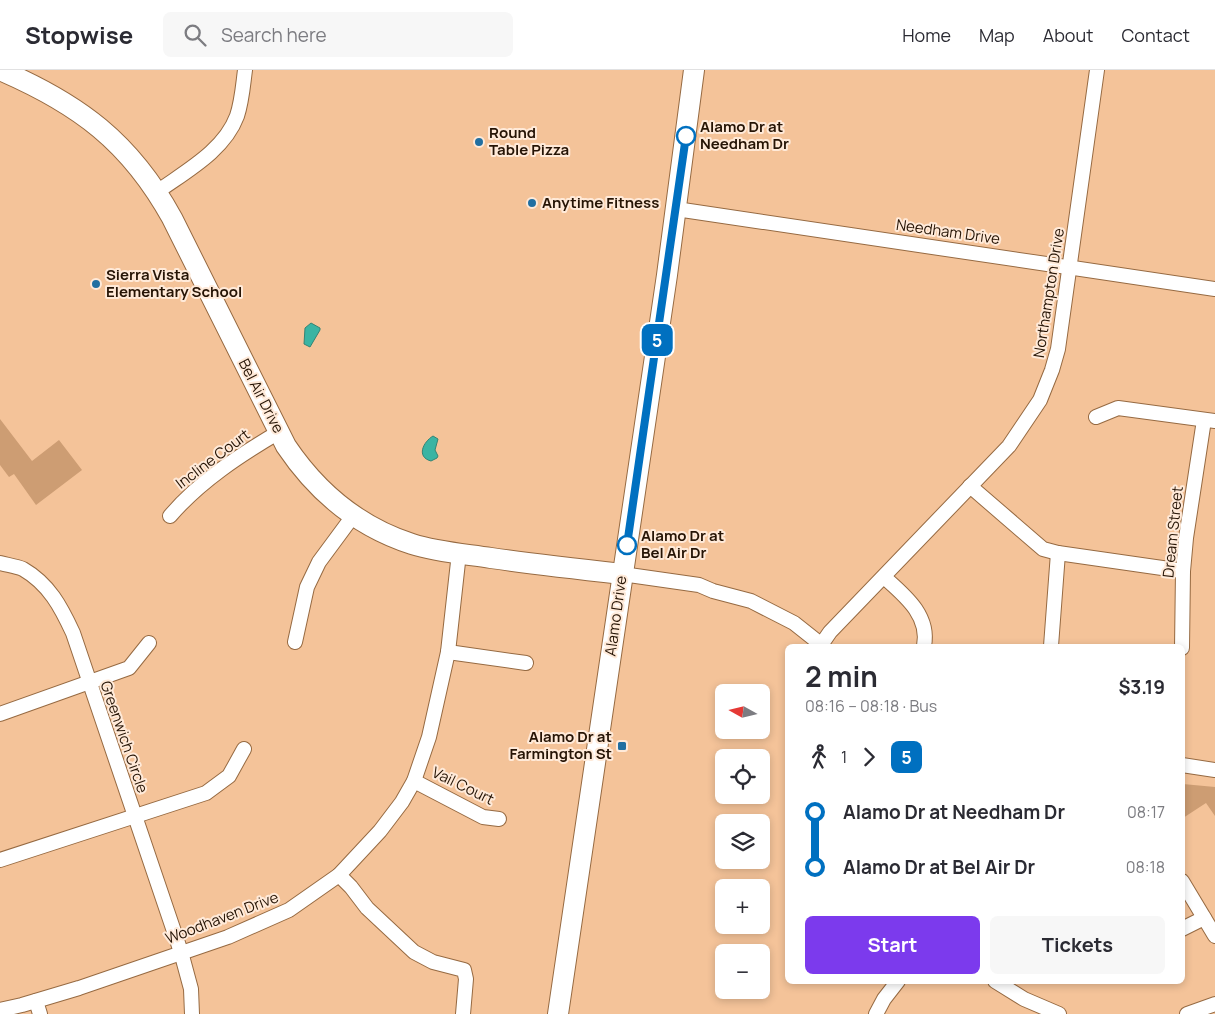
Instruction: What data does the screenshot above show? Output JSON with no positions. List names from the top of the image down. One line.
{"streets":{"main road":["Bel Air Drive","Alamo Drive"],"street":["Needham Drive","Northampton Drive","Incline Court","Dream Street","Greenwich Circle","Vail Court","Woodhaven Drive"]},"crossings":[["Needham Drive","Northampton Drive"],["Needham Drive","Alamo Drive"],["Bel Air Drive","Incline Court"],["Bel Air Drive","Alamo Drive"],["Bel Air Drive","Woodhaven Drive"],["Greenwich Circle","Woodhaven Drive"],["Vail Court","Woodhaven Drive"]],"places":{"other":["Alamo Dr at Needham Dr","Round Table Pizza","Anytime Fitness","Sierra Vista Elementary School","Alamo Dr at Bel Air Dr"],"transit":["Alamo Dr at Farmington St"]},"lines":["bus line 5"],"north":"left","page":{"header":"Stopwise","search":"Search here","nav":["Home","Map","About","Contact"],"on_map":"5","heading":["2 min","08:16 – 08:18 · Bus","$3.19"],"map_buttons":["+","−"],"legs":["1","5"],"list":[{"name":"Alamo Dr at Needham Dr","value":"08:17"},{"name":"Alamo Dr at Bel Air Dr","value":"08:18"}],"buttons":["Start","Tickets"]}}
